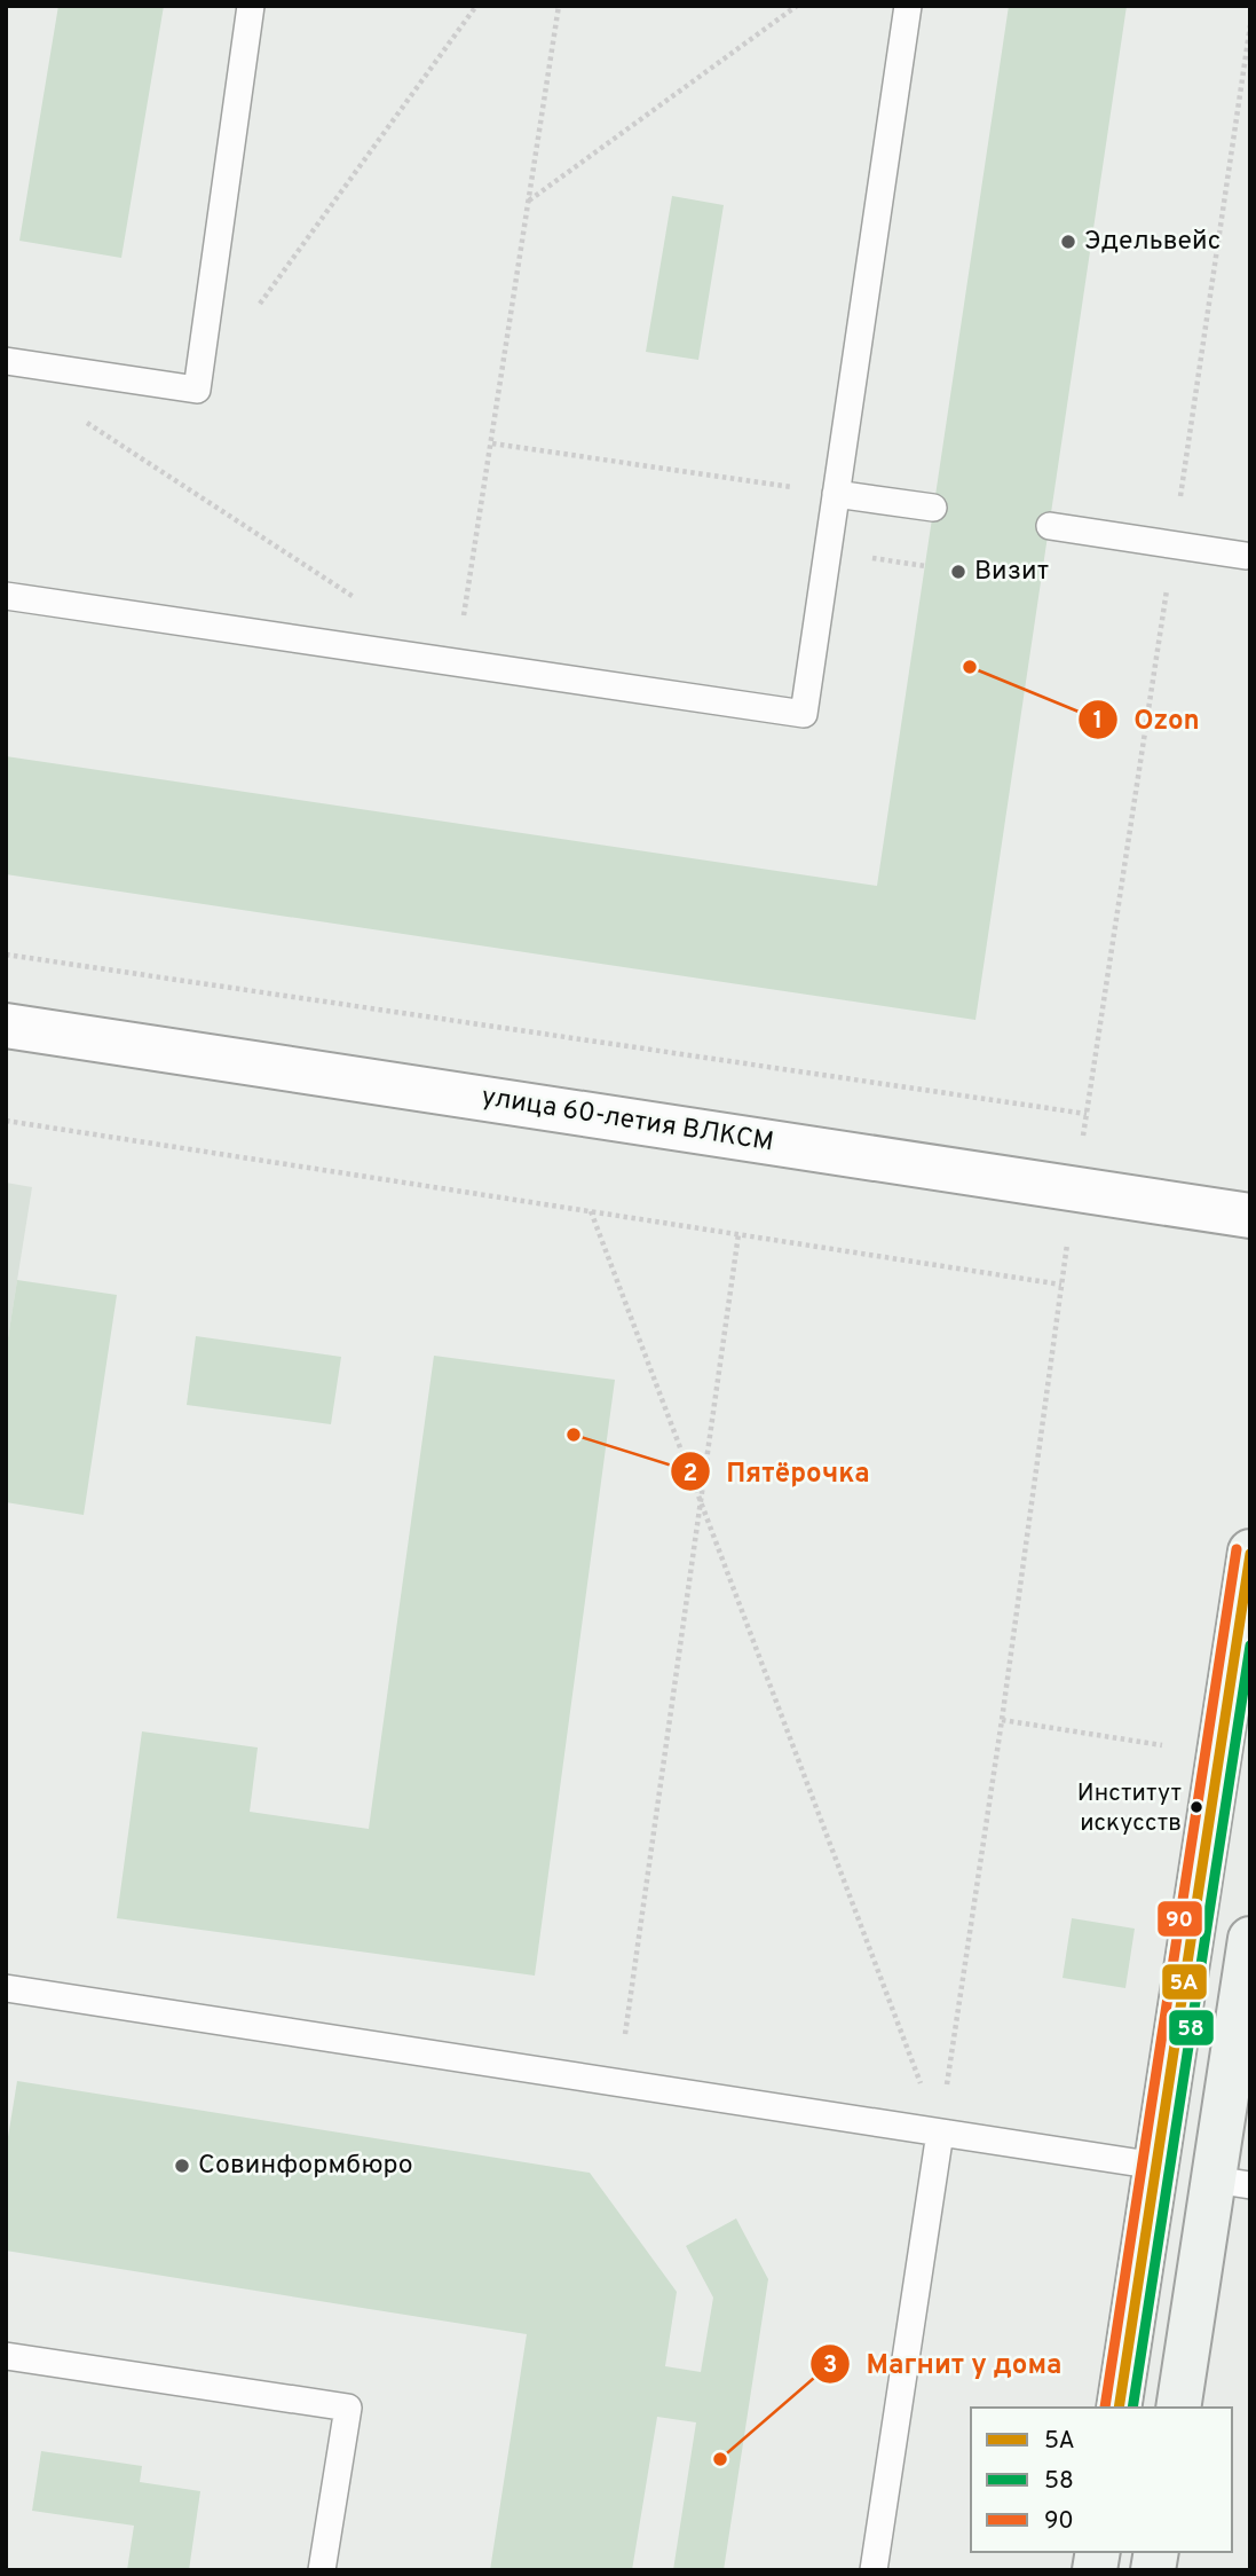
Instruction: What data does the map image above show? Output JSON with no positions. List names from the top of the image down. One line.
{"streets":{"street":["улица 60-летия ВЛКСМ"]},"places":["Эдельвейс","Визит","Ozon","Пятёрочка","Институт искусств","Совинформбюро","Магнит у дома"],"lines":["transit line 90","transit line 5А","transit line 58"],"legend":["5А","58","90"]}
